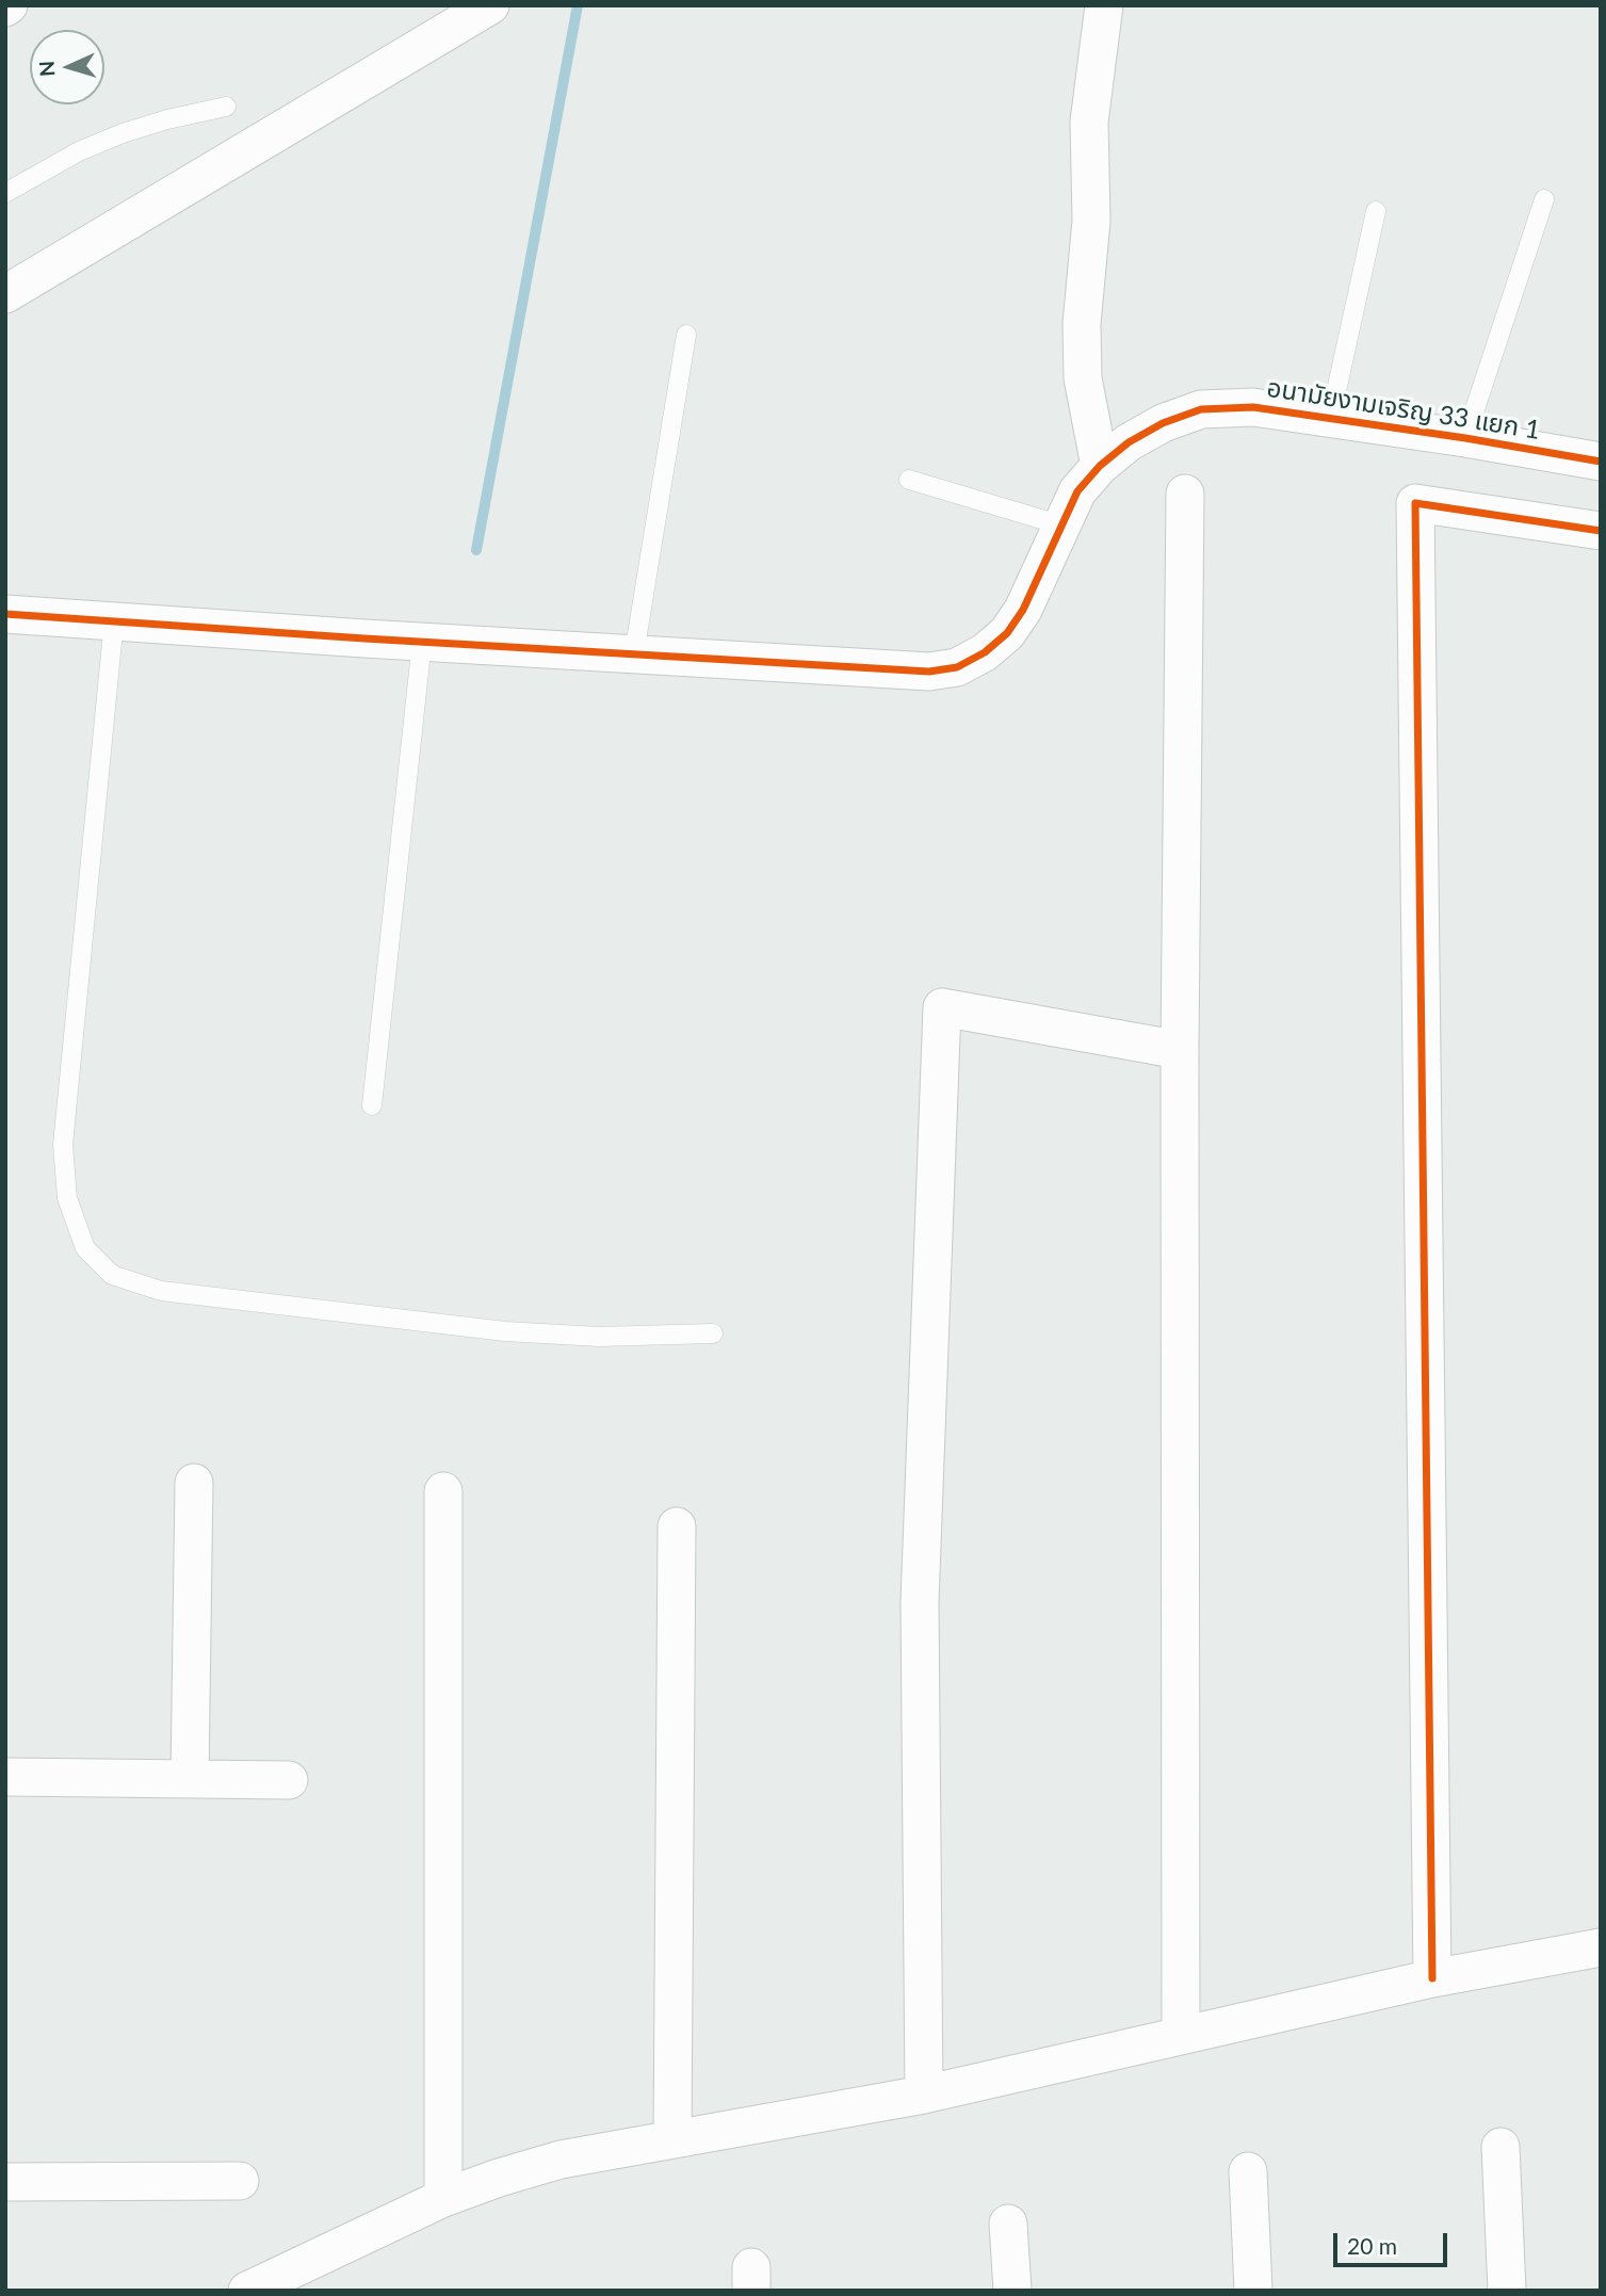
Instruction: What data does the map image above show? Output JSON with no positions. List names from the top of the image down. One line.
{"streets":{"street":["อนามัยงามเจริญ 33 แยก 1"]},"scale_bar":"20 m","north":"left"}
